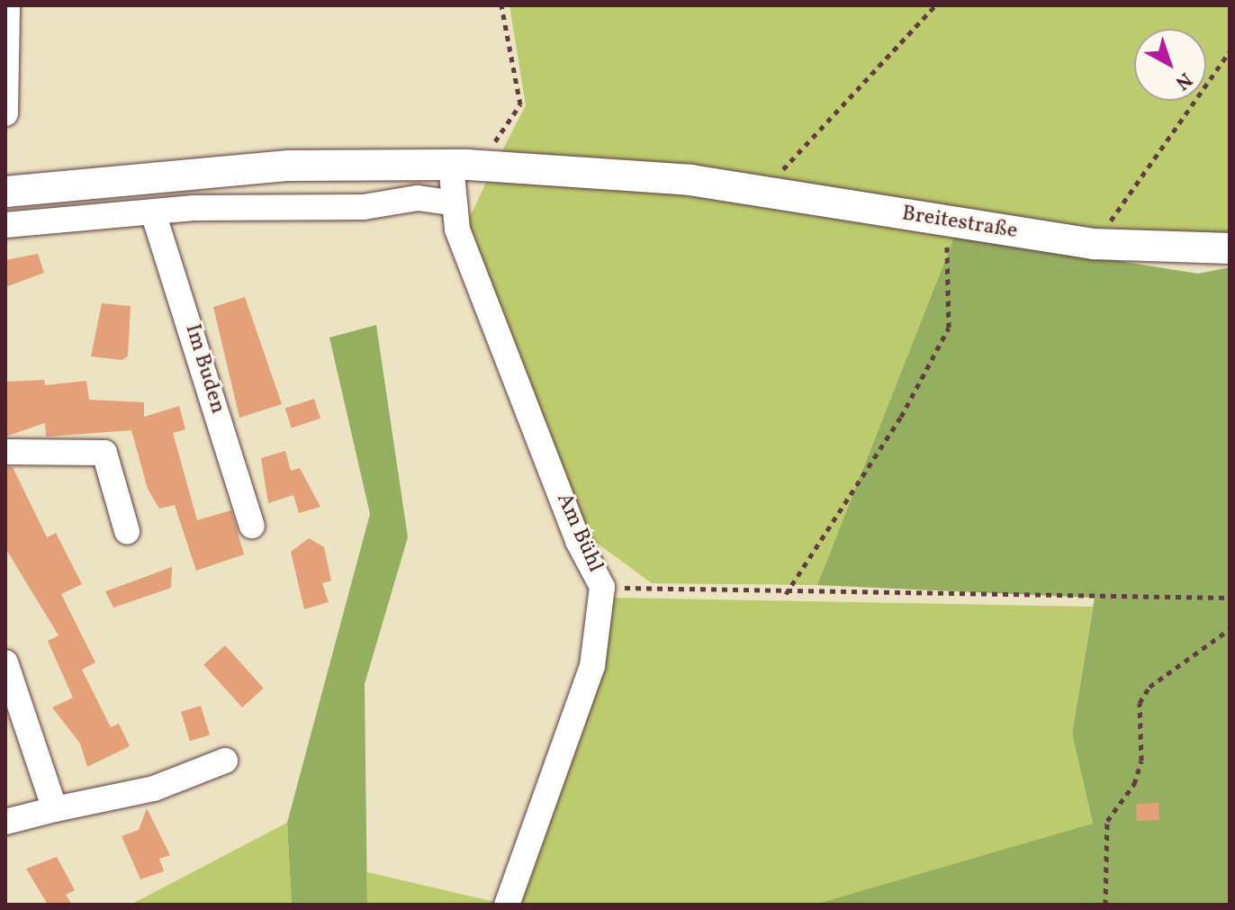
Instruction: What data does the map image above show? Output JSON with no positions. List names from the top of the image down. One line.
{"streets":{"street":["Breitestraße","Im Buden","Am Bühl"]},"crossings":[["Breitestraße","Am Bühl"]],"north":"bottom right"}
